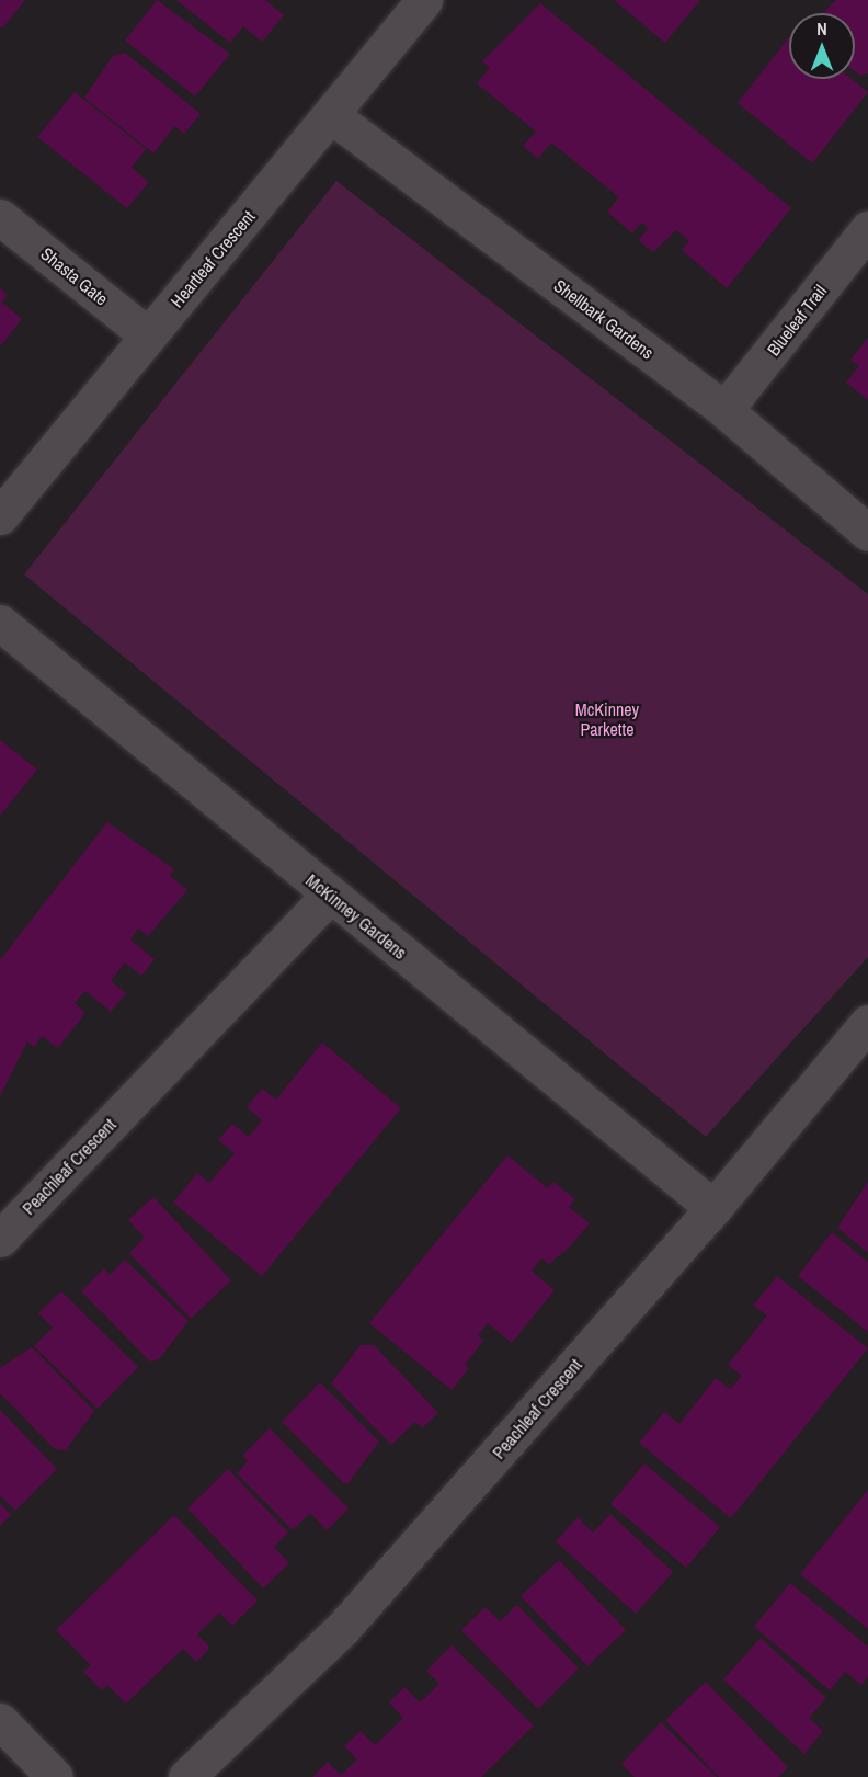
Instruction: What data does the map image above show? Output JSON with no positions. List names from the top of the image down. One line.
{"streets":{"street":["Heartleaf Crescent","Shasta Gate","Shellbark Gardens","Blueleaf Trail","McKinney Gardens","Peachleaf Crescent"]},"crossings":[["Heartleaf Crescent","Shasta Gate"],["Heartleaf Crescent","Shellbark Gardens"],["Shellbark Gardens","Blueleaf Trail"],["McKinney Gardens","Peachleaf Crescent"]],"parks":["McKinney Parkette"],"north":"top"}
